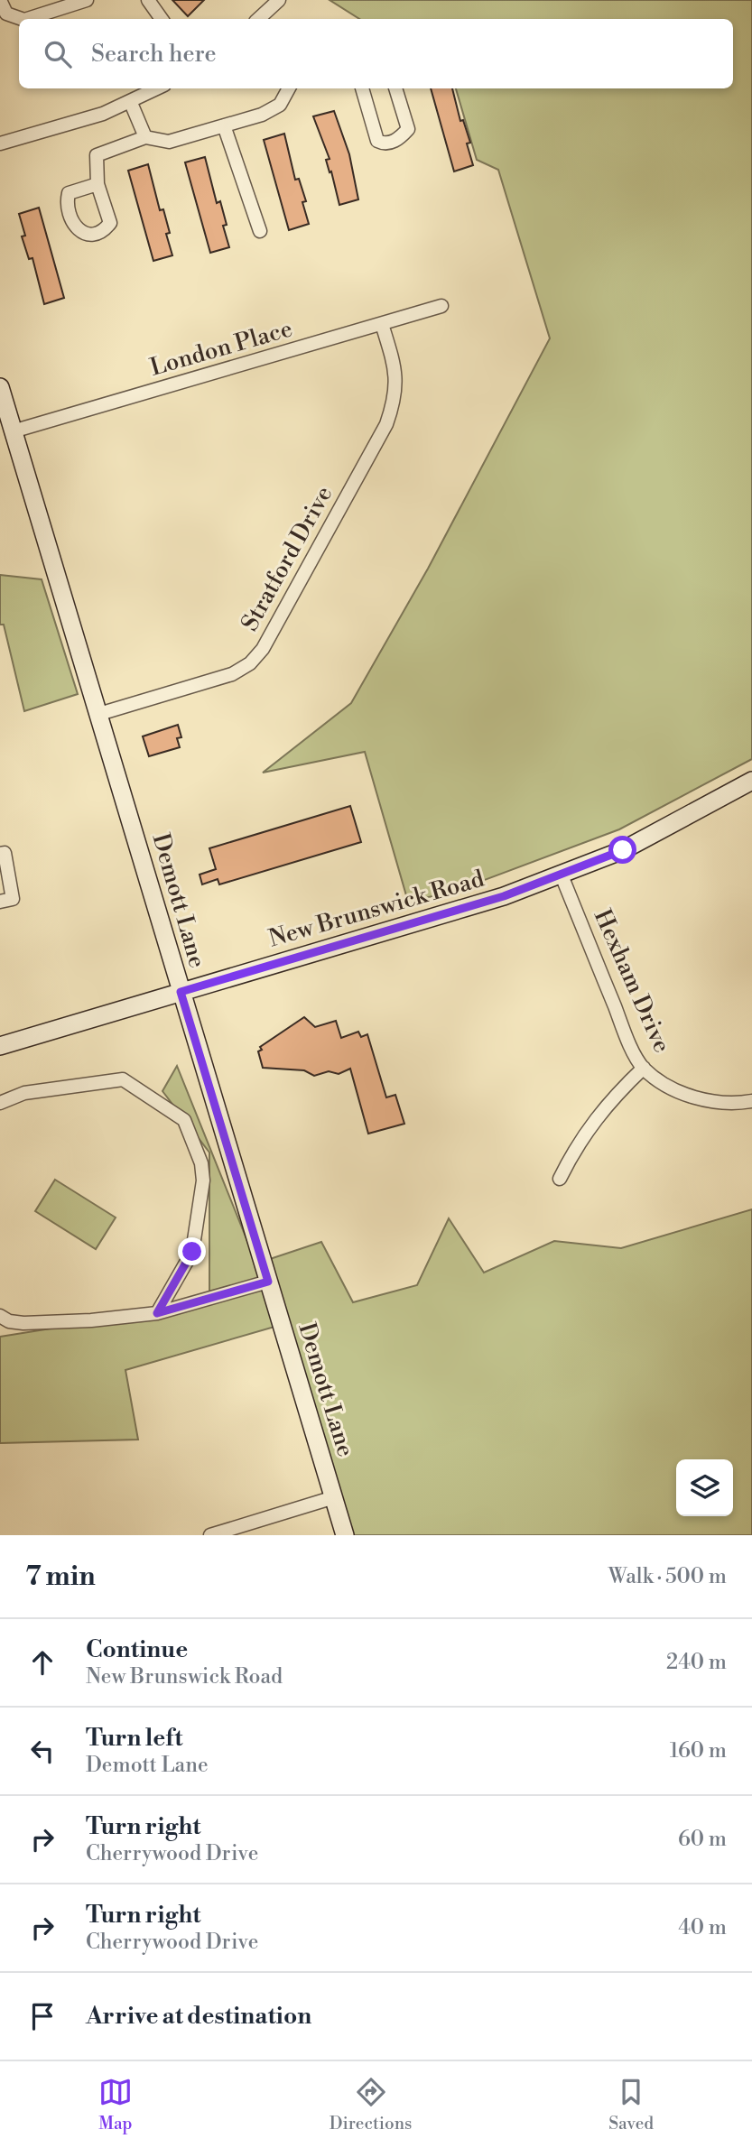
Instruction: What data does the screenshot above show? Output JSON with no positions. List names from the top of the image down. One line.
{"streets":{"street":["London Place","Stratford Drive","Demott Lane","New Brunswick Road","Hexham Drive"]},"crossings":[["London Place","Stratford Drive"],["London Place","Demott Lane"],["Stratford Drive","Demott Lane"],["Demott Lane","New Brunswick Road"],["New Brunswick Road","Hexham Drive"]],"page":{"search":"Search here","heading":["7 min","Walk · 500 m"],"list":[["Continue","New Brunswick Road","240 m"],["Turn left","Demott Lane","160 m"],["Turn right","Cherrywood Drive","60 m"],["Turn right","Cherrywood Drive","40 m"],"Arrive at destination"],"nav":["Map","Directions","Saved"]}}
